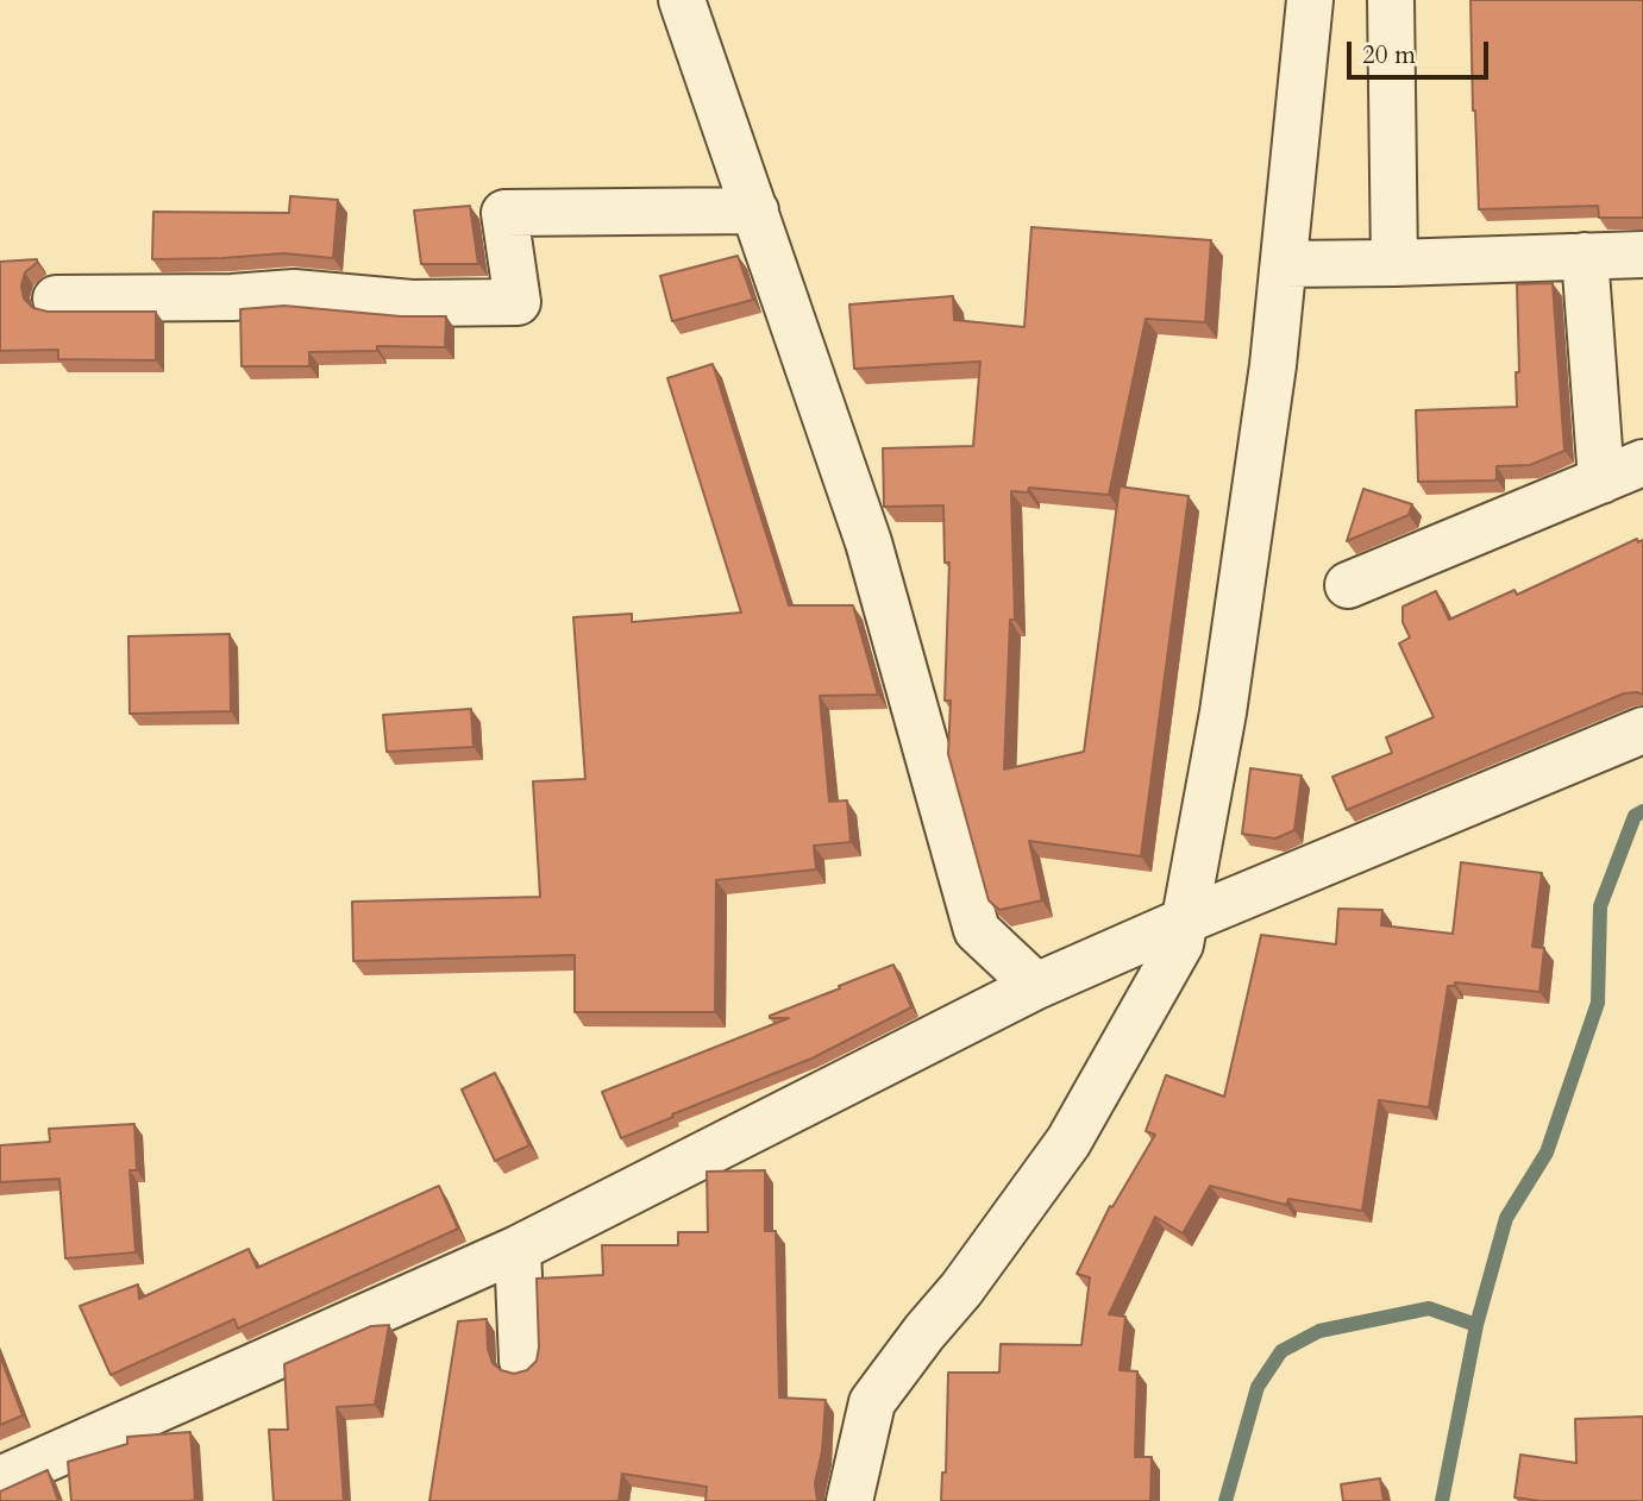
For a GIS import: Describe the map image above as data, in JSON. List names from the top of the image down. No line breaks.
{"scale_bar":"20 m"}
